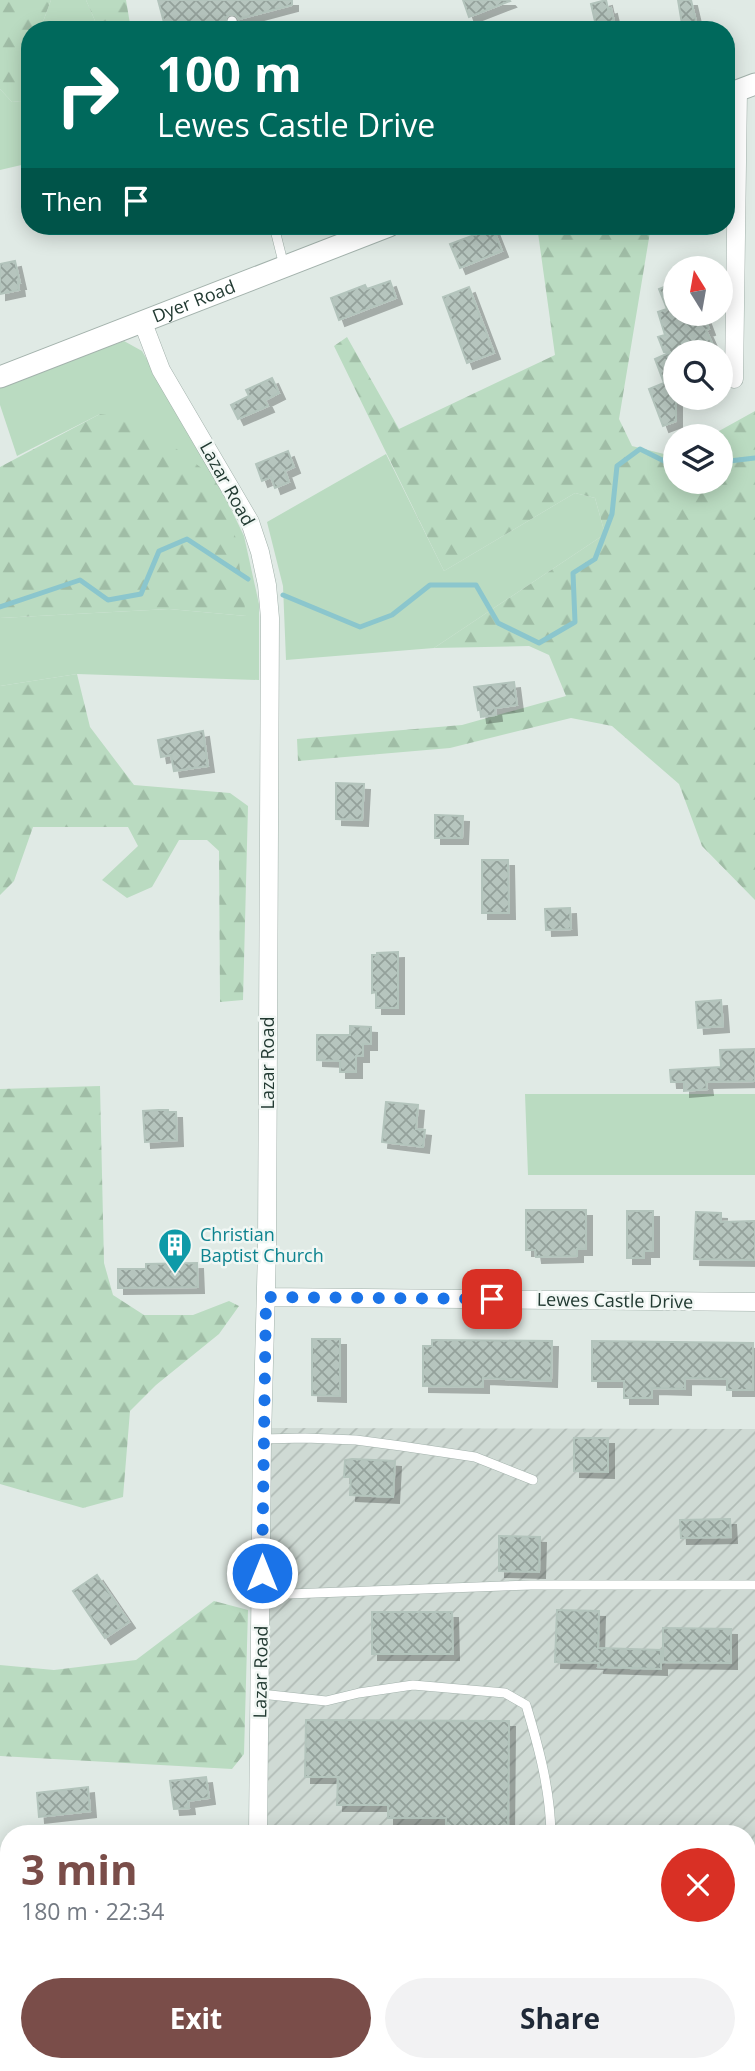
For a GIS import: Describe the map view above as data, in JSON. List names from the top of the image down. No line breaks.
{"streets":{"street":["Dyer Road","Lazar Road","Lewes Castle Drive"]},"crossings":[["Dyer Road","Lazar Road"],["Lazar Road","Lewes Castle Drive"]],"places":{"building":["Christian Baptist Church"]},"north":"top","page":{"turn":["100 m","Lewes Castle Drive"],"then":"Then","heading":["3 min","180 m · 22:34"],"buttons":["Exit","Share"]}}
